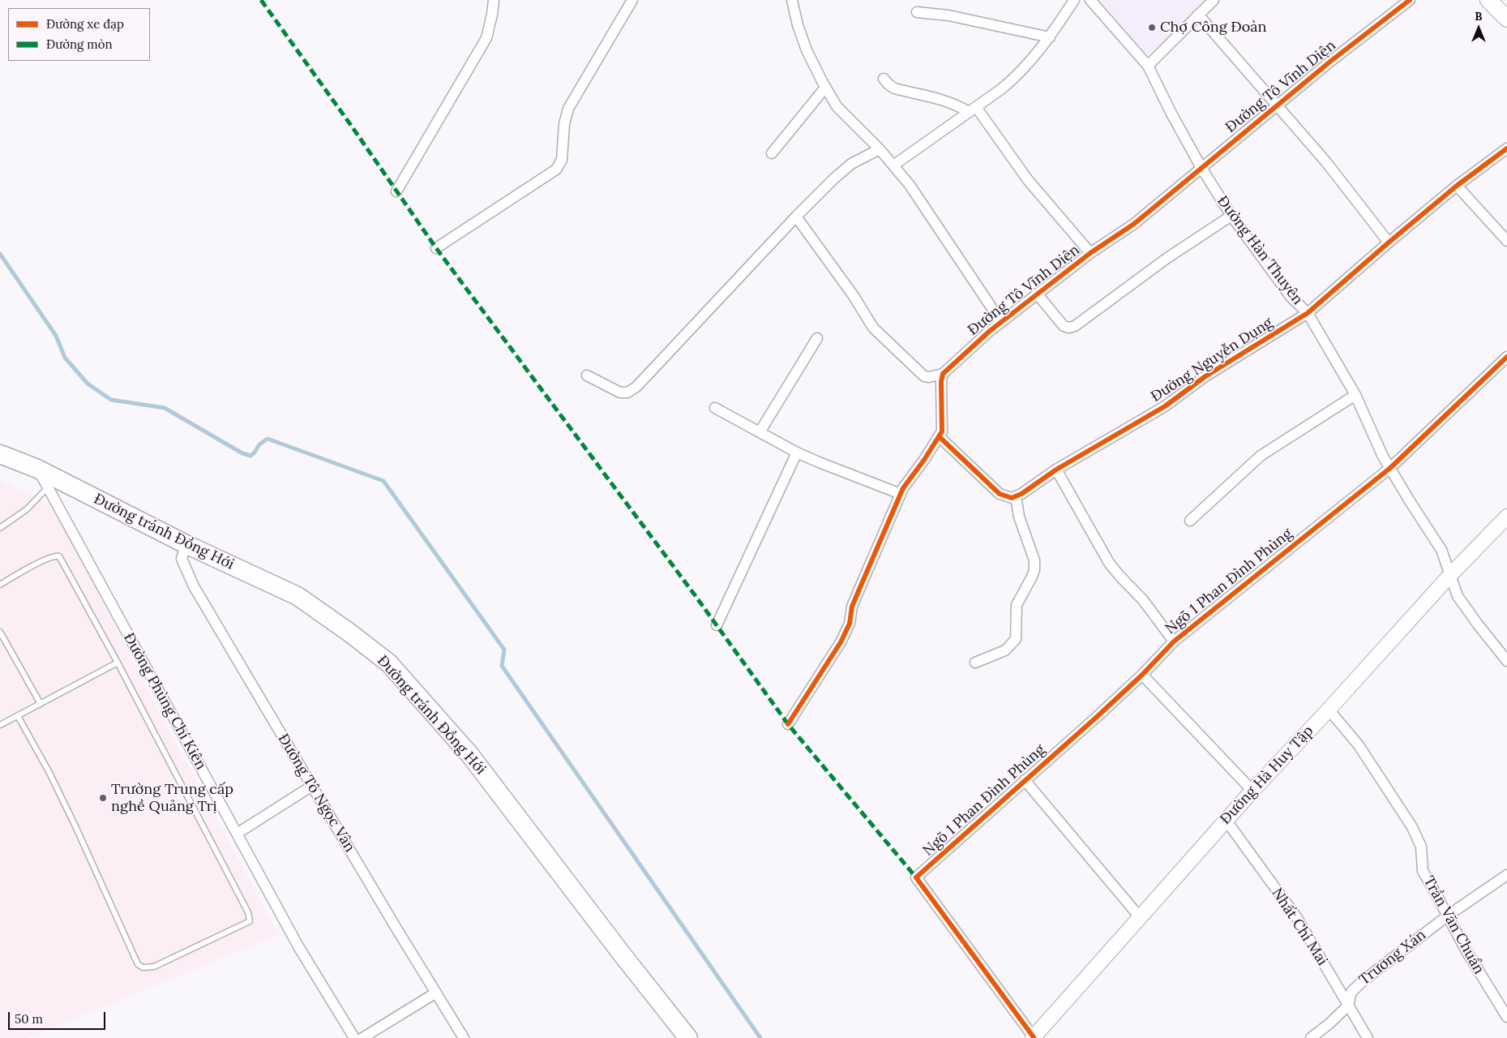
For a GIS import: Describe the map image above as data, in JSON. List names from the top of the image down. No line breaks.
{"streets":{"highway":["Đường tránh Đồng Hới"],"main road":["Đường Hà Huy Tập"],"street":["Đường Tô Vĩnh Diện","Đường Hàn Thuyên","Đường Nguyễn Dụng","Ngõ 1 Phan Đình Phùng","Đường Phùng Chí Kiên","Đường Tô Ngọc Vân","Trần Văn Chuẩn","Nhất Chí Mai","Trương Xán"]},"crossings":[["Đường Tô Vĩnh Diện","Đường Hàn Thuyên"],["Đường Hàn Thuyên","Đường Nguyễn Dụng"],["Đường Hàn Thuyên","Ngõ 1 Phan Đình Phùng"],["Đường Hàn Thuyên","Đường Hà Huy Tập"],["Đường tránh Đồng Hới","Đường Phùng Chí Kiên"],["Đường tránh Đồng Hới","Đường Tô Ngọc Vân"],["Ngõ 1 Phan Đình Phùng","Đường Hà Huy Tập"],["Đường Hà Huy Tập","Trần Văn Chuẩn"],["Đường Hà Huy Tập","Nhất Chí Mai"],["Trần Văn Chuẩn","Trương Xán"],["Nhất Chí Mai","Trương Xán"]],"places":["Chợ Công Đoàn","Trường Trung cấp nghề Quảng Trị"],"legend":["Đường xe đạp","Đường mòn"],"scale_bar":"50 m","north":"top"}
